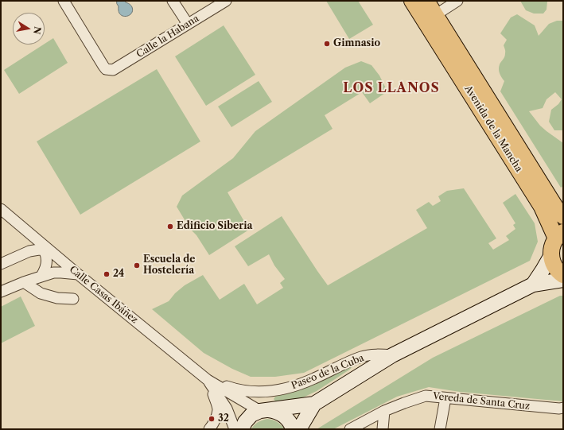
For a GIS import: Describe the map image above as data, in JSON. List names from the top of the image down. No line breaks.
{"streets":{"main road":["Avenida de la Mancha","Paseo de la Cuba"],"street":["Calle la Habana","Calle Casas Ibáñez","Vereda de Santa Cruz"]},"crossings":[["Calle Casas Ibáñez","Paseo de la Cuba"]],"districts":["LOS LLANOS"],"places":["Gimnasio","Edificio Siberia","Escuela de Hostelería","24","32"],"north":"right"}
